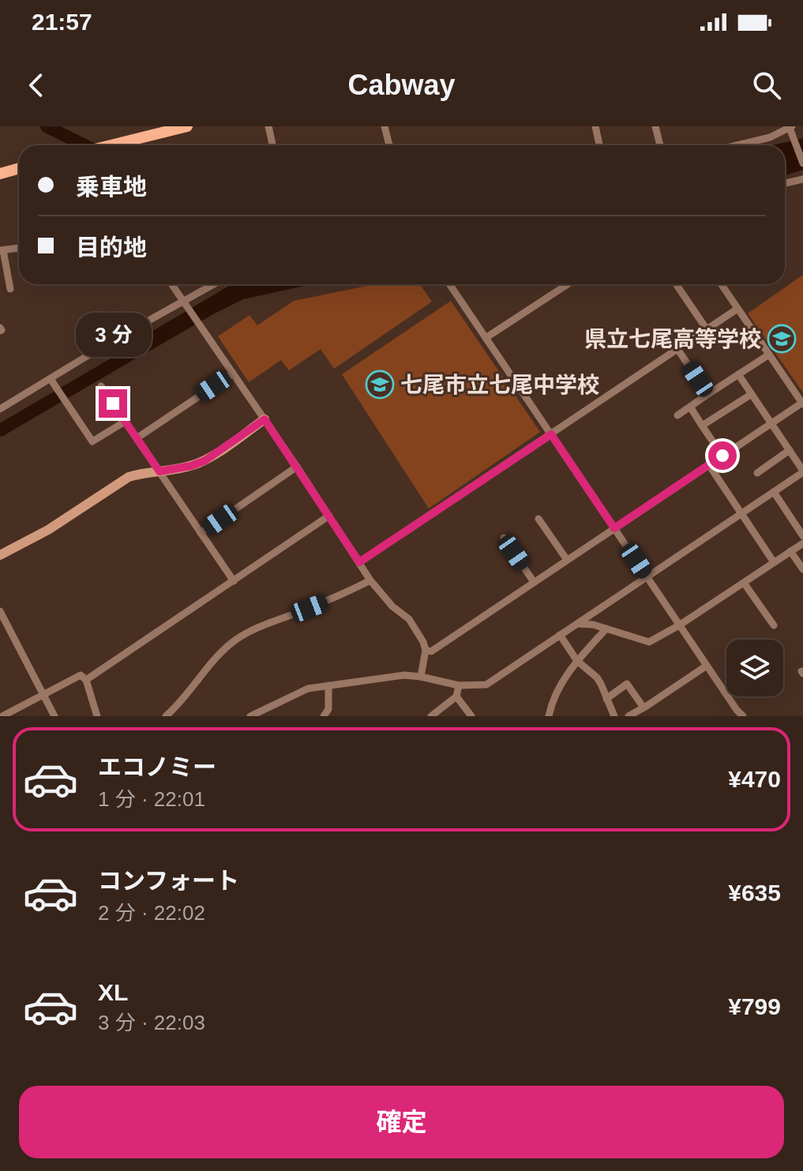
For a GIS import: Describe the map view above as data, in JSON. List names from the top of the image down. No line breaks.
{"places":{"school or university":["県立七尾高等学校","七尾市立七尾中学校"]},"page":{"status":"21:57","header":"Cabway","banner":["乗車地","目的地"],"bubble":"3 分","list":[{"name":"エコノミー","note":"1 分 · 22:01","value":"¥470"},{"name":"コンフォート","note":"2 分 · 22:02","value":"¥635"},{"name":"XL","note":"3 分 · 22:03","value":"¥799"}],"buttons":"確定"}}
